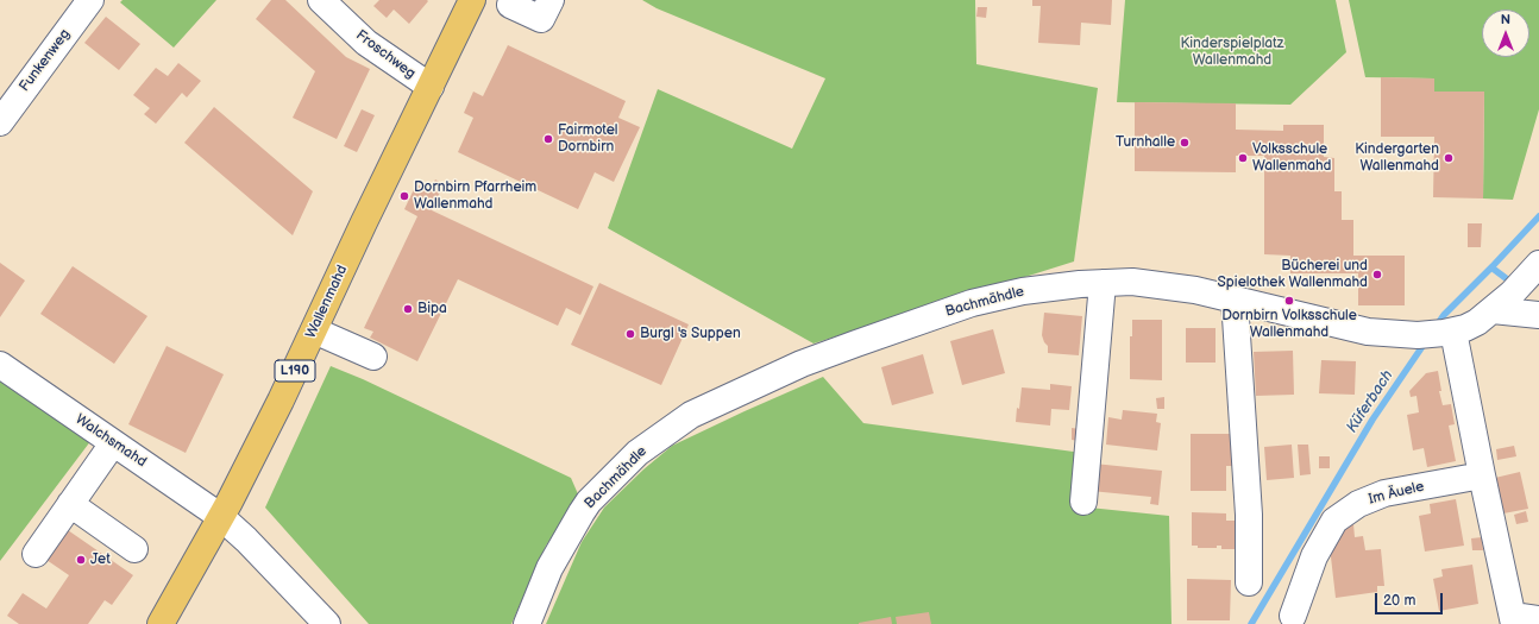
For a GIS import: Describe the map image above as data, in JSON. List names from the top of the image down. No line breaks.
{"streets":{"main road":["Wallenmahd","L190"],"street":["Froschweg","Funkenweg","Bachmähdle","Walchsmahd","Im Äuele"]},"crossings":[["Froschweg","Wallenmahd"],["Wallenmahd","Walchsmahd"]],"water":["Küferbach"],"parks":["Kinderspielplatz Wallenmahd"],"places":["Fairmotel Dornbirn","Turnhalle","Volksschule Wallenmahd","Kindergarten Wallenmahd","Dornbirn Pfarrheim Wallenmahd","Bücherei und Spielothek Wallenmahd","Dornbirn Volksschule Wallenmahd","Bipa","Burgl 's Suppen","Jet"],"scale_bar":"20 m","north":"top"}
